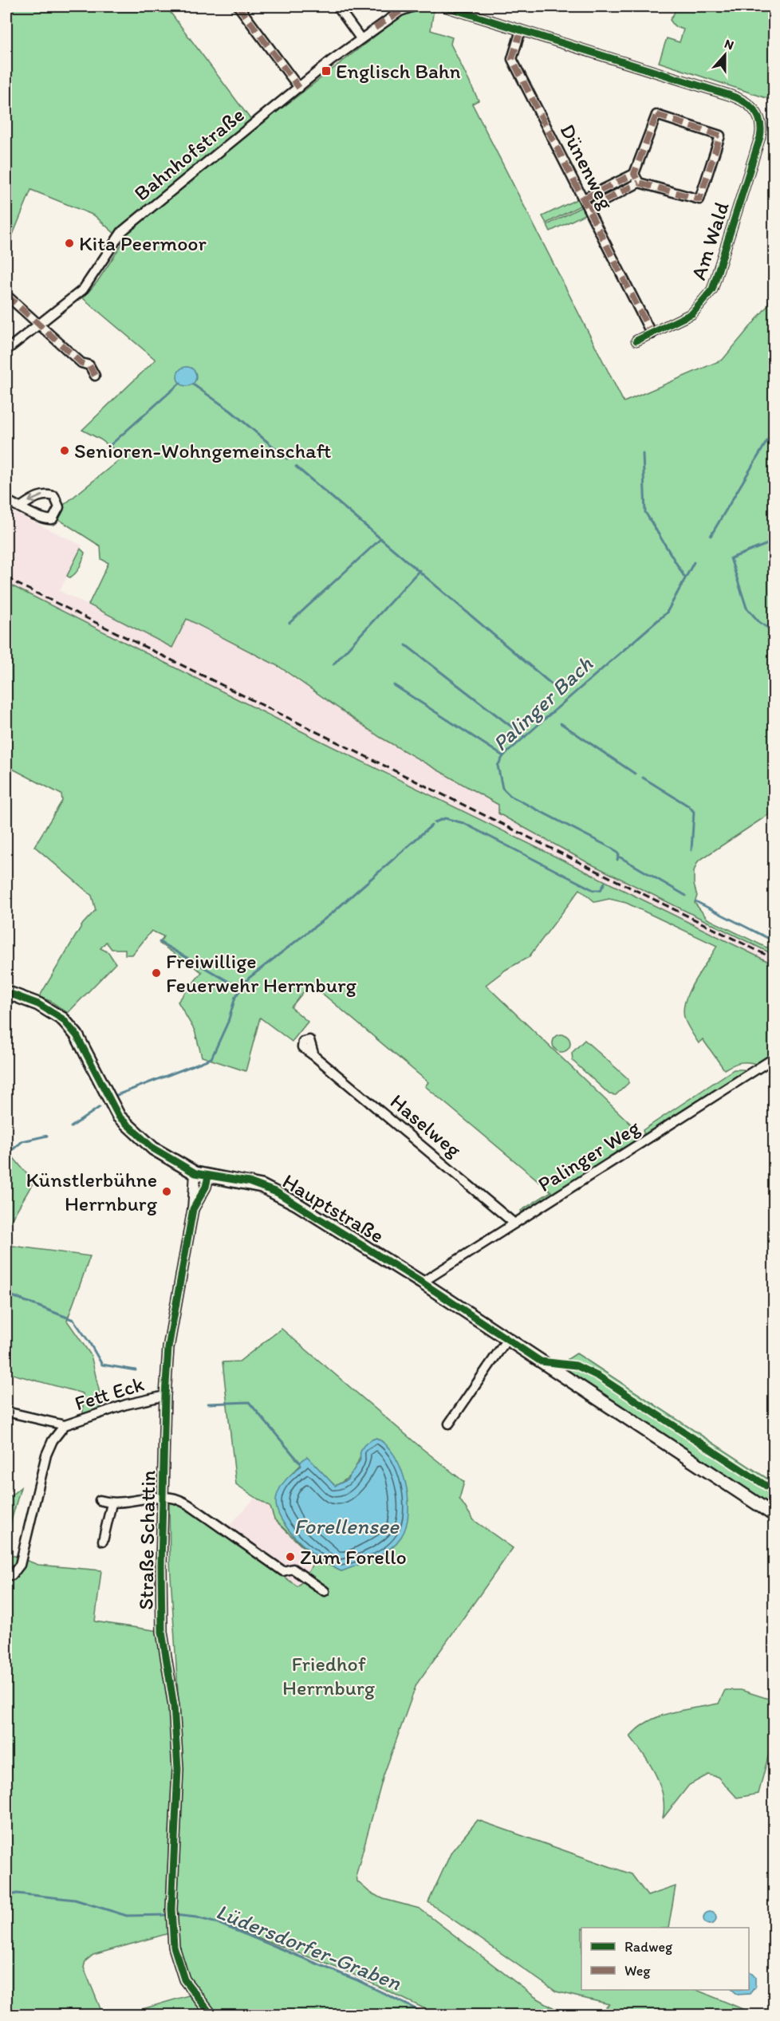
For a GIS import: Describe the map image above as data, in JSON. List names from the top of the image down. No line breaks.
{"streets":{"main road":["Hauptstraße"],"street":["Bahnhofstraße","Dünenweg","Am Wald","Haselweg","Palinger Weg","Fett Eck","Straße Schattin"]},"crossings":[["Dünenweg","Am Wald"],["Haselweg","Palinger Weg"],["Palinger Weg","Hauptstraße"],["Hauptstraße","Straße Schattin"],["Fett Eck","Straße Schattin"]],"water":["Palinger Bach","Forellensee","Lüdersdorfer-Graben"],"parks":["Friedhof Herrnburg"],"places":{"transit":["Englisch Bahn"],"other":["Kita Peermoor","Senioren-Wohngemeinschaft","Freiwillige Feuerwehr Herrnburg","Künstlerbühne Herrnburg","Zum Forello"]},"legend":["Radweg","Weg"],"north":"top"}
